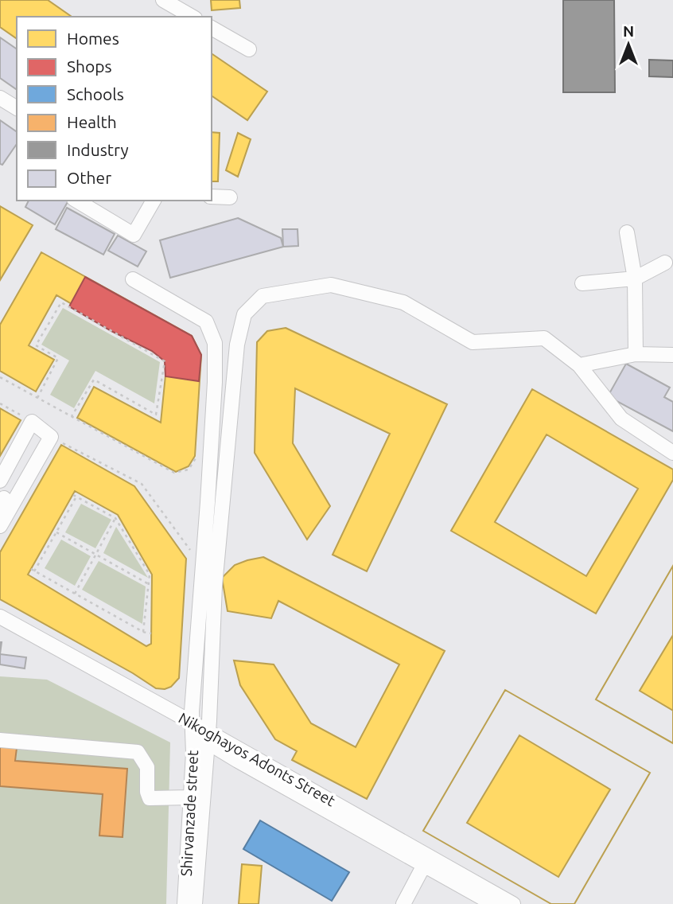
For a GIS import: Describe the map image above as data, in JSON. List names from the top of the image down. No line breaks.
{"streets":{"street":["Nikoghayos Adonts Street","Shirvanzade street"]},"crossings":[["Nikoghayos Adonts Street","Shirvanzade street"]],"legend":["Homes","Shops","Schools","Health","Industry","Other"],"north":"top"}
